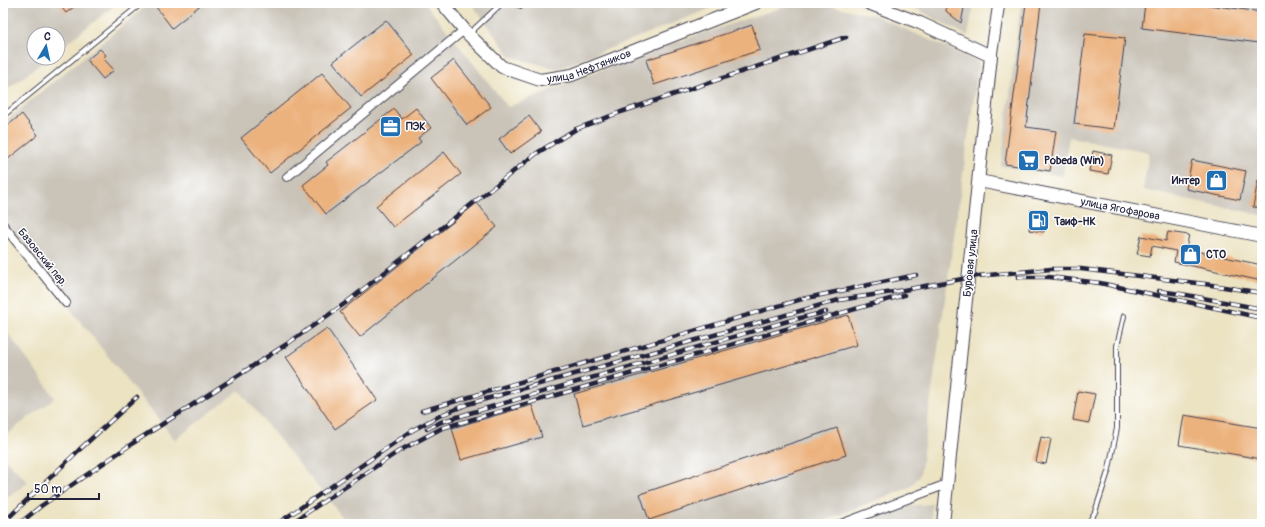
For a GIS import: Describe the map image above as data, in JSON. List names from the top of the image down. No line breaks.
{"streets":{"main road":["улица Нефтяников","улица Ягофарова","Буровая улица"],"street":["Базовский пер."]},"crossings":[["улица Ягофарова","Буровая улица"]],"places":{"office":["ПЭК"],"supermarket":["Pobeda (Win)"],"shop":["Интер","СТО"],"fuel station":["Таиф-НК"]},"scale_bar":"50 m","north":"top"}
